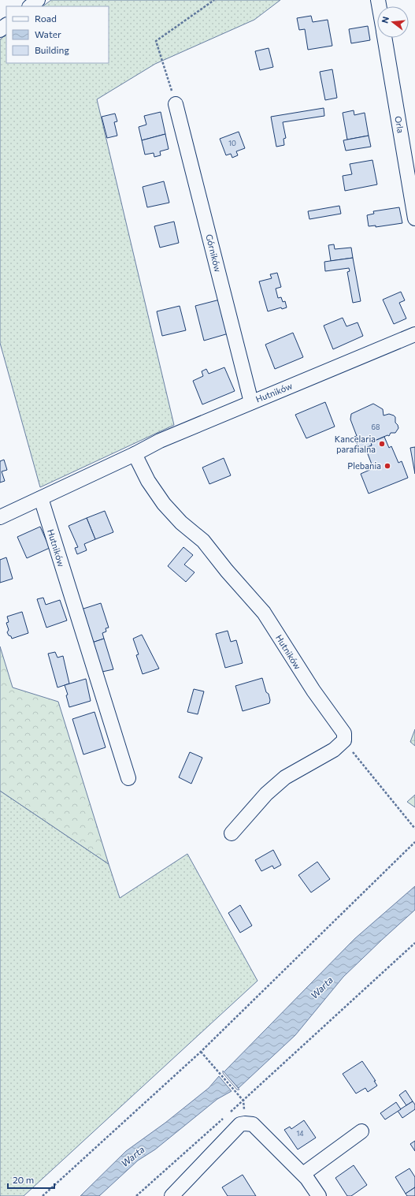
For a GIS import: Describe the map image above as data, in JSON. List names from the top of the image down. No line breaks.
{"streets":{"street":["Orla","Górników","Hutników"]},"crossings":[["Górników","Hutników"]],"water":["Warta"],"places":["Kancelaria parafialna","Plebania"],"house_numbers":["10","68","14"],"legend":["Road","Water","Building"],"scale_bar":"20 m","north":"left"}
